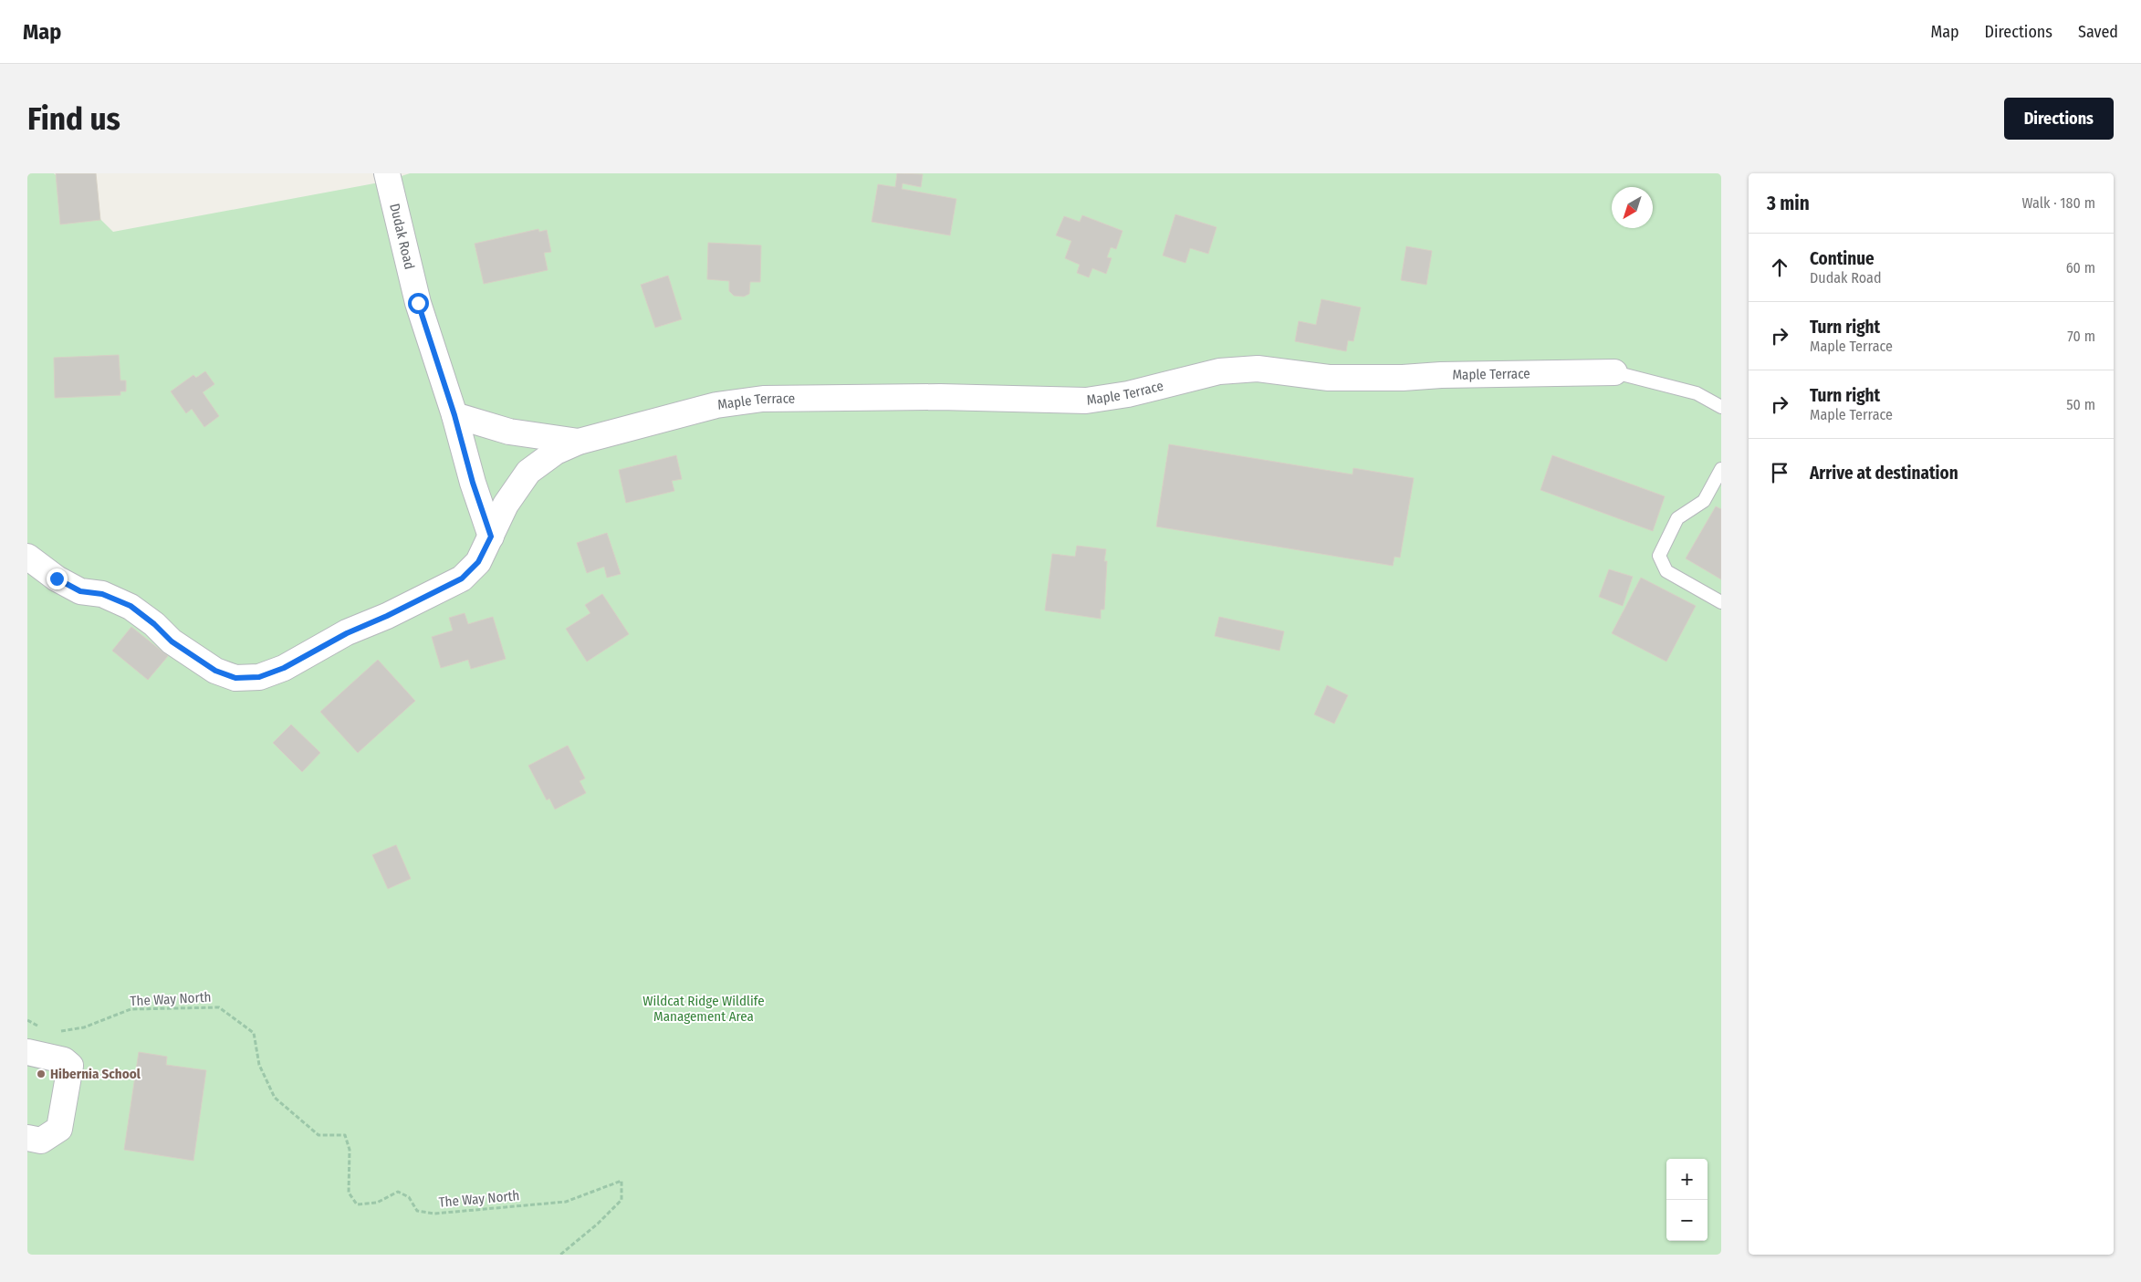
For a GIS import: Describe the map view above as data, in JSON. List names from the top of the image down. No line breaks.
{"streets":{"street":["Dudak Road","Maple Terrace"],"path":["The Way North"]},"crossings":[["Dudak Road","Maple Terrace"]],"parks":["Wildcat Ridge Wildlife Management Area"],"places":["Hibernia School"],"north":"bottom left","page":{"header":"Map","nav":["Map","Directions","Saved"],"buttons":"Directions","title":"Find us","heading":["3 min","Walk · 180 m"],"list":[["Continue","Dudak Road","60 m"],["Turn right","Maple Terrace","70 m"],["Turn right","Maple Terrace","50 m"],"Arrive at destination"],"map_buttons":["+","−"]}}
